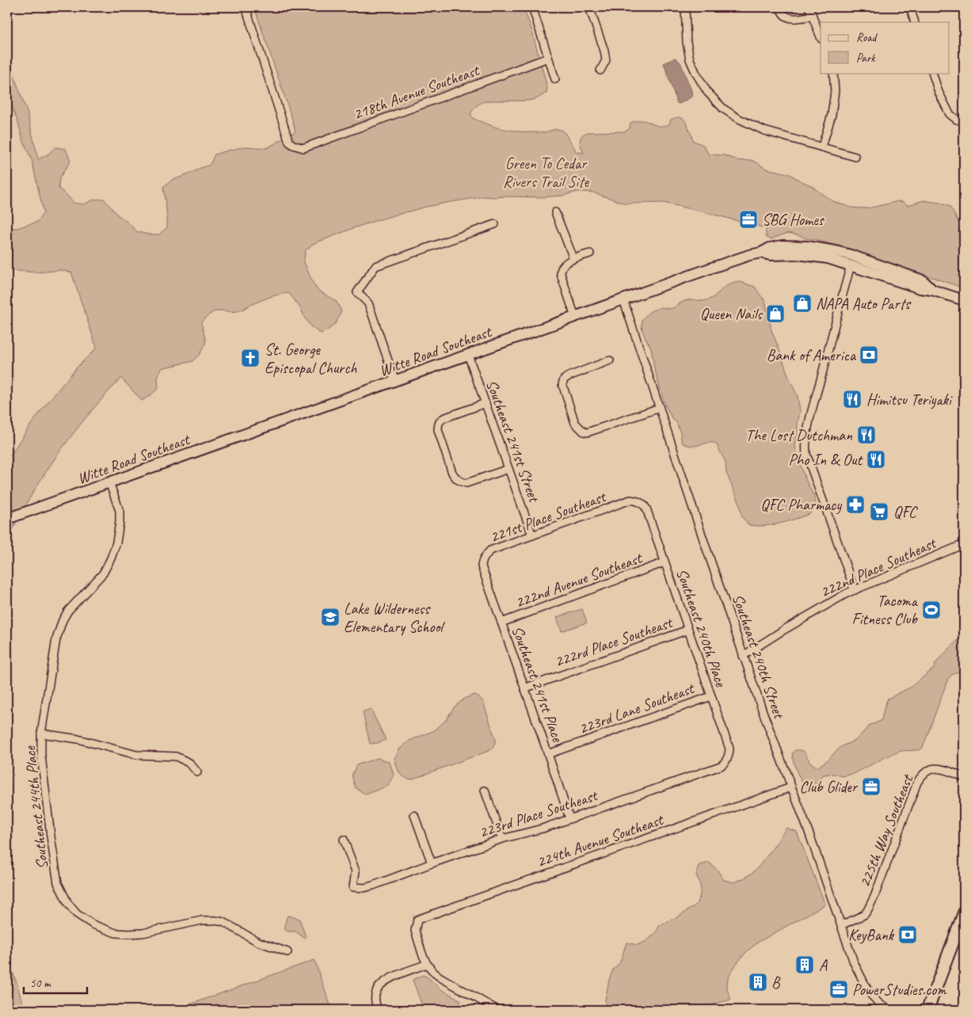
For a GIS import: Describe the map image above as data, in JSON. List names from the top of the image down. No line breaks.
{"streets":{"street":["218th Avenue Southeast","Witte Road Southeast","Southeast 241st Street","221st Place Southeast","222nd Place Southeast","222nd Avenue Southeast","Southeast 240th Place","222rd Place Southeast","Southeast 240th Street","Southeast 241st Place","223rd Lane Southeast","Southeast 244th Place","223rd Place Southeast","225th Way Southeast","224th Avenue Southeast"]},"crossings":[["Witte Road Southeast","Southeast 241st Street"],["Witte Road Southeast","Southeast 240th Street"],["Witte Road Southeast","Southeast 244th Place"],["Southeast 241st Street","221st Place Southeast"],["221st Place Southeast","Southeast 240th Place"],["221st Place Southeast","Southeast 241st Place"],["222nd Place Southeast","Southeast 240th Street"],["222nd Avenue Southeast","Southeast 240th Place"],["222nd Avenue Southeast","Southeast 241st Place"],["Southeast 240th Place","222rd Place Southeast"],["Southeast 240th Place","223rd Lane Southeast"],["Southeast 240th Place","223rd Place Southeast"],["222rd Place Southeast","Southeast 241st Place"],["Southeast 240th Street","225th Way Southeast"],["Southeast 240th Street","224th Avenue Southeast"],["Southeast 241st Place","223rd Lane Southeast"],["Southeast 241st Place","223rd Place Southeast"]],"parks":["Green To Cedar Rivers Trail Site"],"places":{"office":["SBG Homes","Club Glider","PowerStudies.com"],"shop":["NAPA Auto Parts","Queen Nails"],"bank":["Bank of America","KeyBank"],"church":["St. George Episcopal Church"],"restaurant":["Himitsu Teriyaki","The Lost Dutchman","Pho In & Out"],"pharmacy":["QFC Pharmacy"],"supermarket":["QFC"],"sports":["Tacoma Fitness Club"],"school or university":["Lake Wilderness Elementary School"],"building":["A","B"]},"legend":["Road","Park"],"scale_bar":"50 m"}
